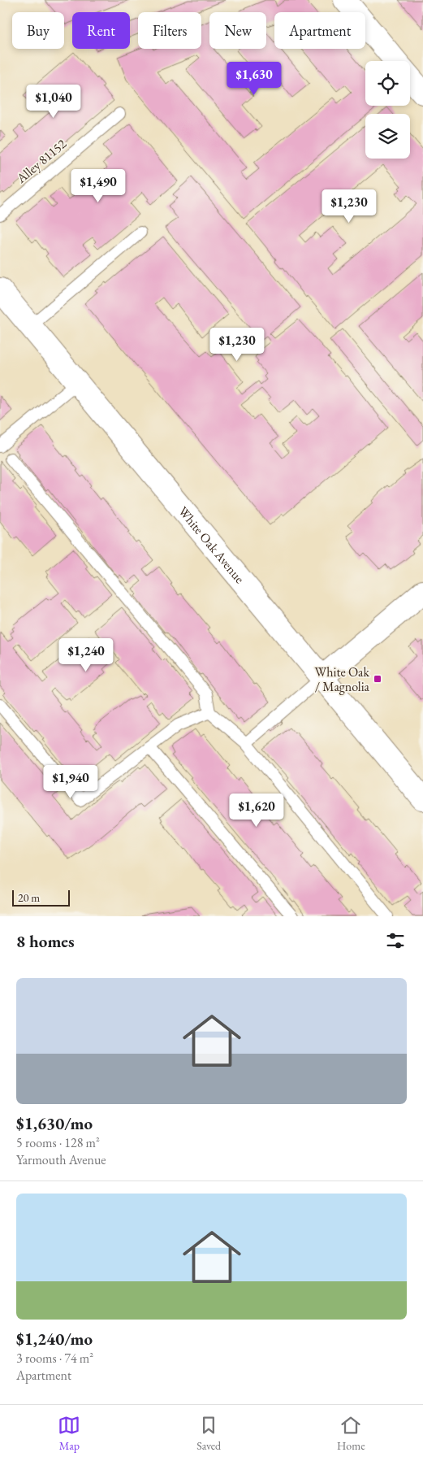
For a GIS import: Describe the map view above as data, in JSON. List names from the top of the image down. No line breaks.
{"streets":{"main road":["White Oak Avenue"],"lane":["Alley 81152"]},"places":{"transit":["White Oak / Magnolia"]},"scale_bar":"20 m","page":{"chip":["Buy","Rent","Filters","New","Apartment"],"price":["$1,630","$1,040","$1,490","$1,230","$1,230","$1,240","$1,940","$1,620"],"scale":"20 m","heading":"8 homes","list":[{"name":"$1,630/mo","note":"5 rooms · 128 m² · Yarmouth Avenue"},{"name":"$1,240/mo","note":"3 rooms · 74 m² · Apartment"}],"tabs":["Map","Saved","Home"]}}
